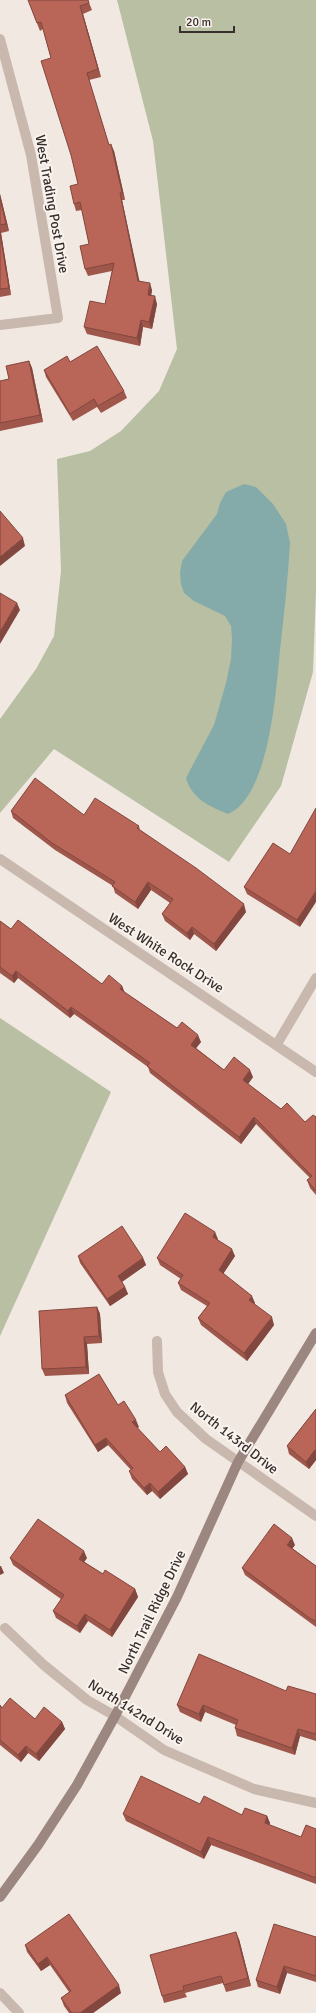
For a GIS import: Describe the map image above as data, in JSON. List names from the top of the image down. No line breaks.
{"streets":{"street":["West Trading Post Drive","West White Rock Drive","North 143rd Drive","North Trail Ridge Drive","North 142nd Drive"]},"crossings":[["North 143rd Drive","North Trail Ridge Drive"],["North Trail Ridge Drive","North 142nd Drive"]],"scale_bar":"20 m"}
